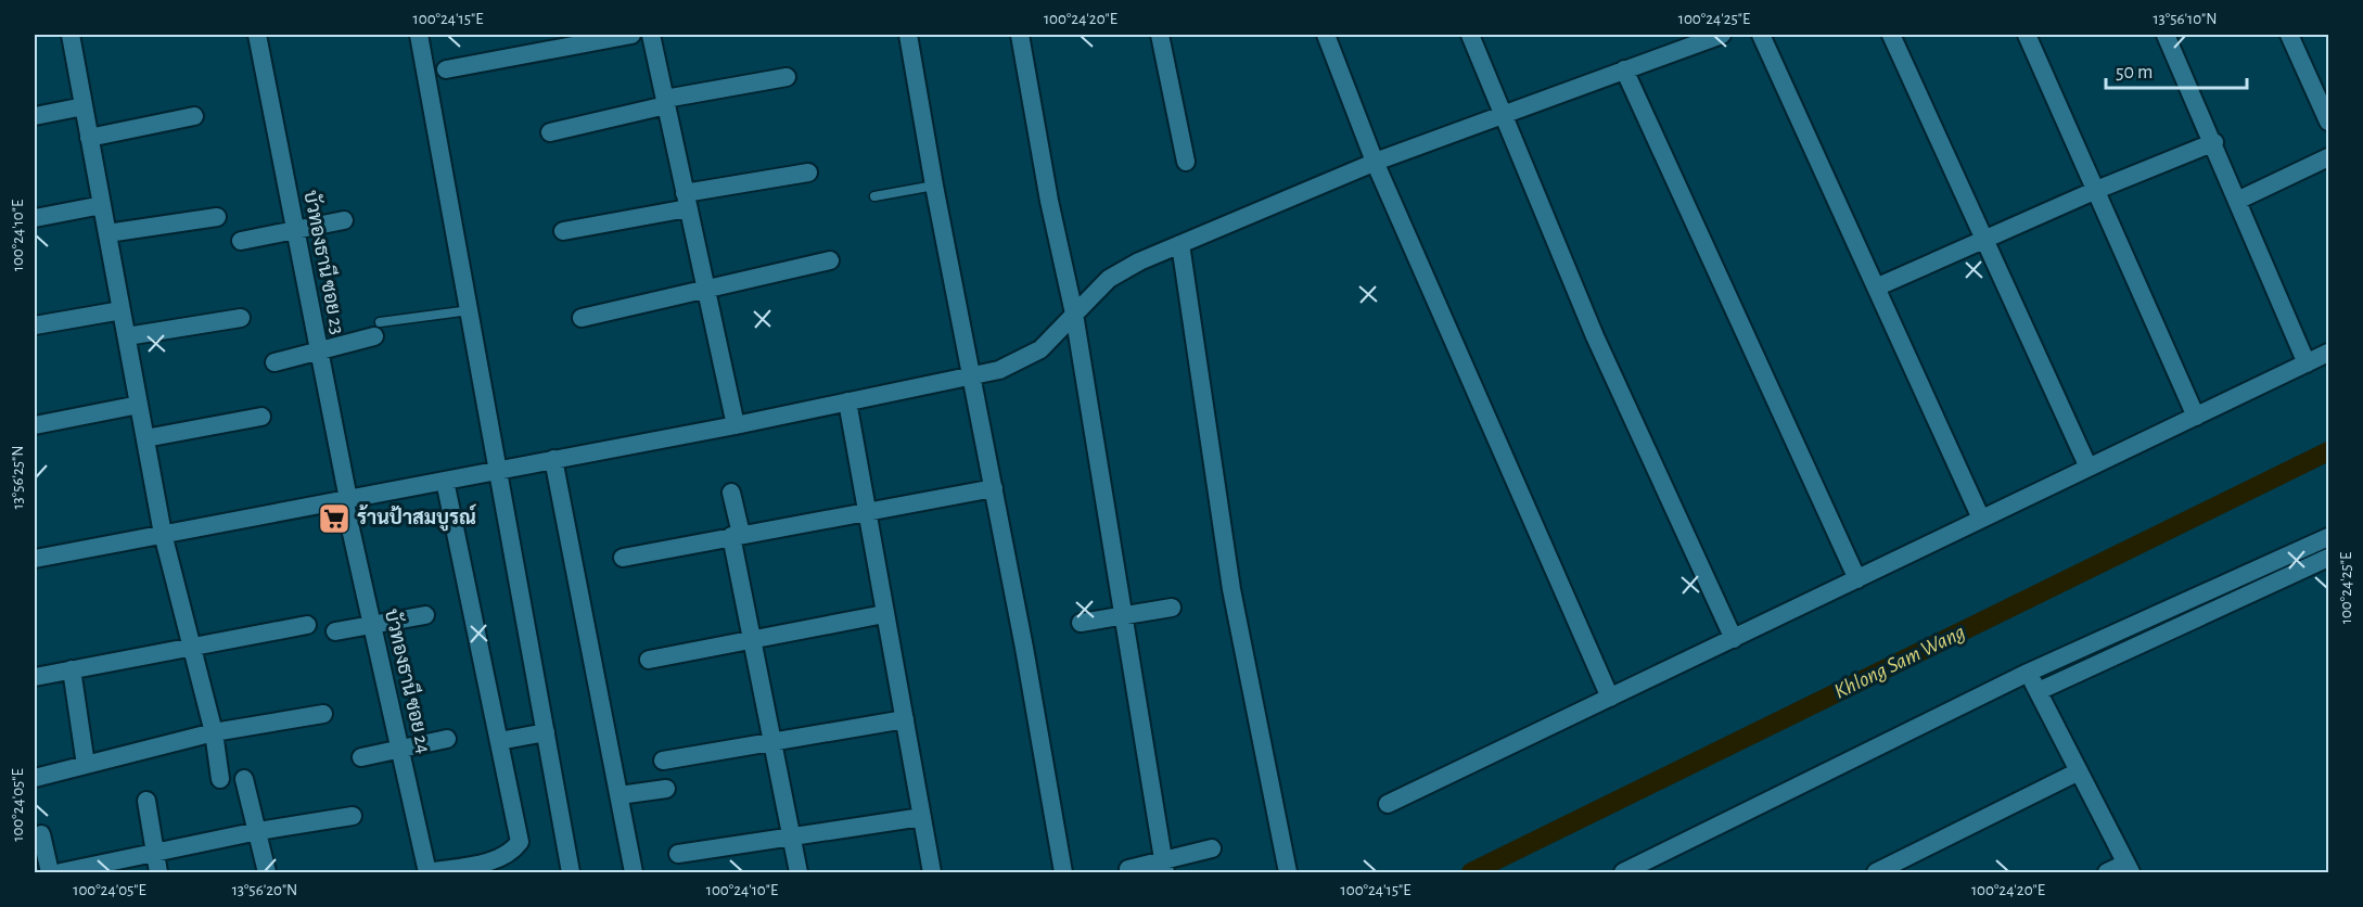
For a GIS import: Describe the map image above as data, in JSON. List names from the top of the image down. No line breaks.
{"streets":{"street":["บัวทองธานี ซอย 23","บัวทองธานี ซอย 24"]},"crossings":[["บัวทองธานี ซอย 23","บัวทองธานี ซอย 24"]],"water":["Khlong Sam Wang"],"places":{"supermarket":["ร้านป้าสมบูรณ์"]},"scale_bar":"50 m","coordinates":["100°24'15\"E","100°24'20\"E","100°24'25\"E","13°56'10\"N","100°24'10\"E","13°56'25\"N","100°24'05\"E","13°56'20\"N"]}
